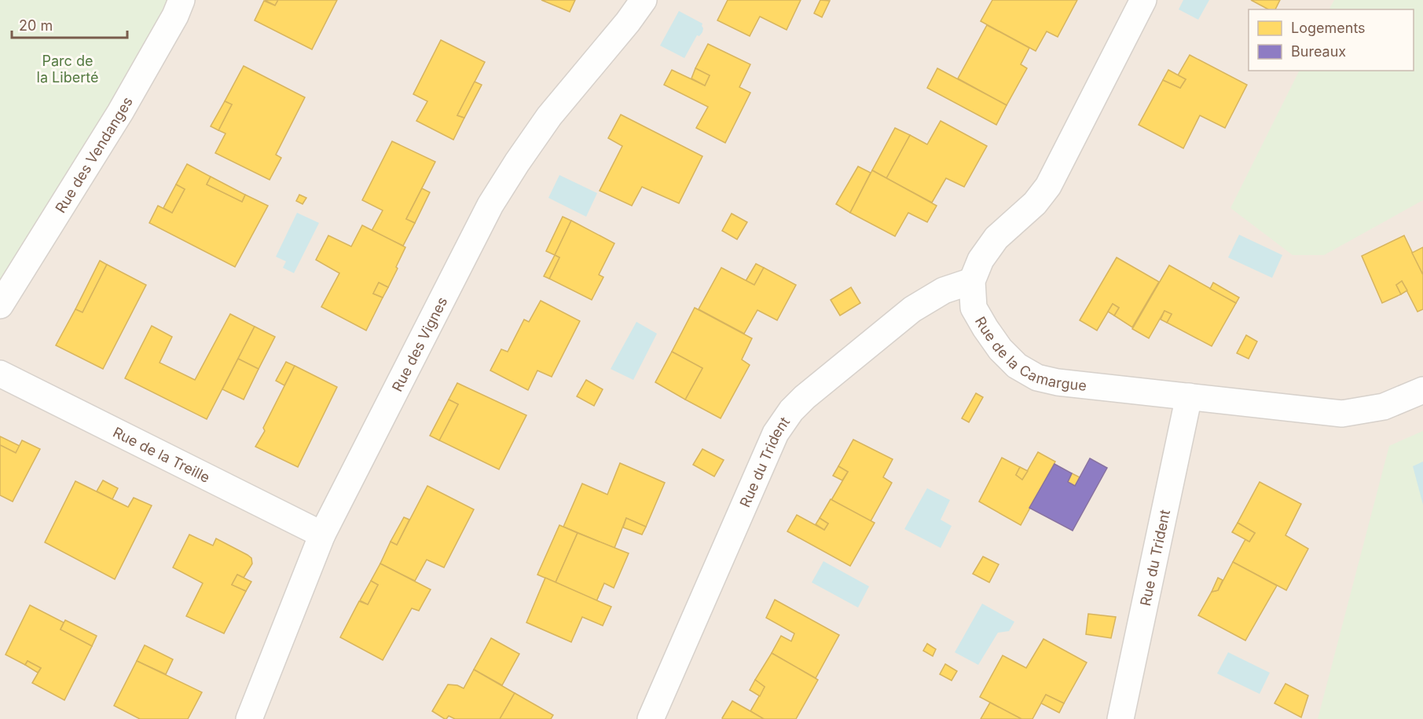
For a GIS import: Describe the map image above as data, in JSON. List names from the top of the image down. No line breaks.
{"streets":{"street":["Rue des Vendanges","Rue des Vignes","Rue de la Camargue","Rue de la Treille","Rue du Trident"]},"crossings":[["Rue des Vignes","Rue de la Treille"],["Rue de la Camargue","Rue du Trident"]],"parks":["Parc de la Liberté"],"legend":["Logements","Bureaux"],"scale_bar":"20 m"}
